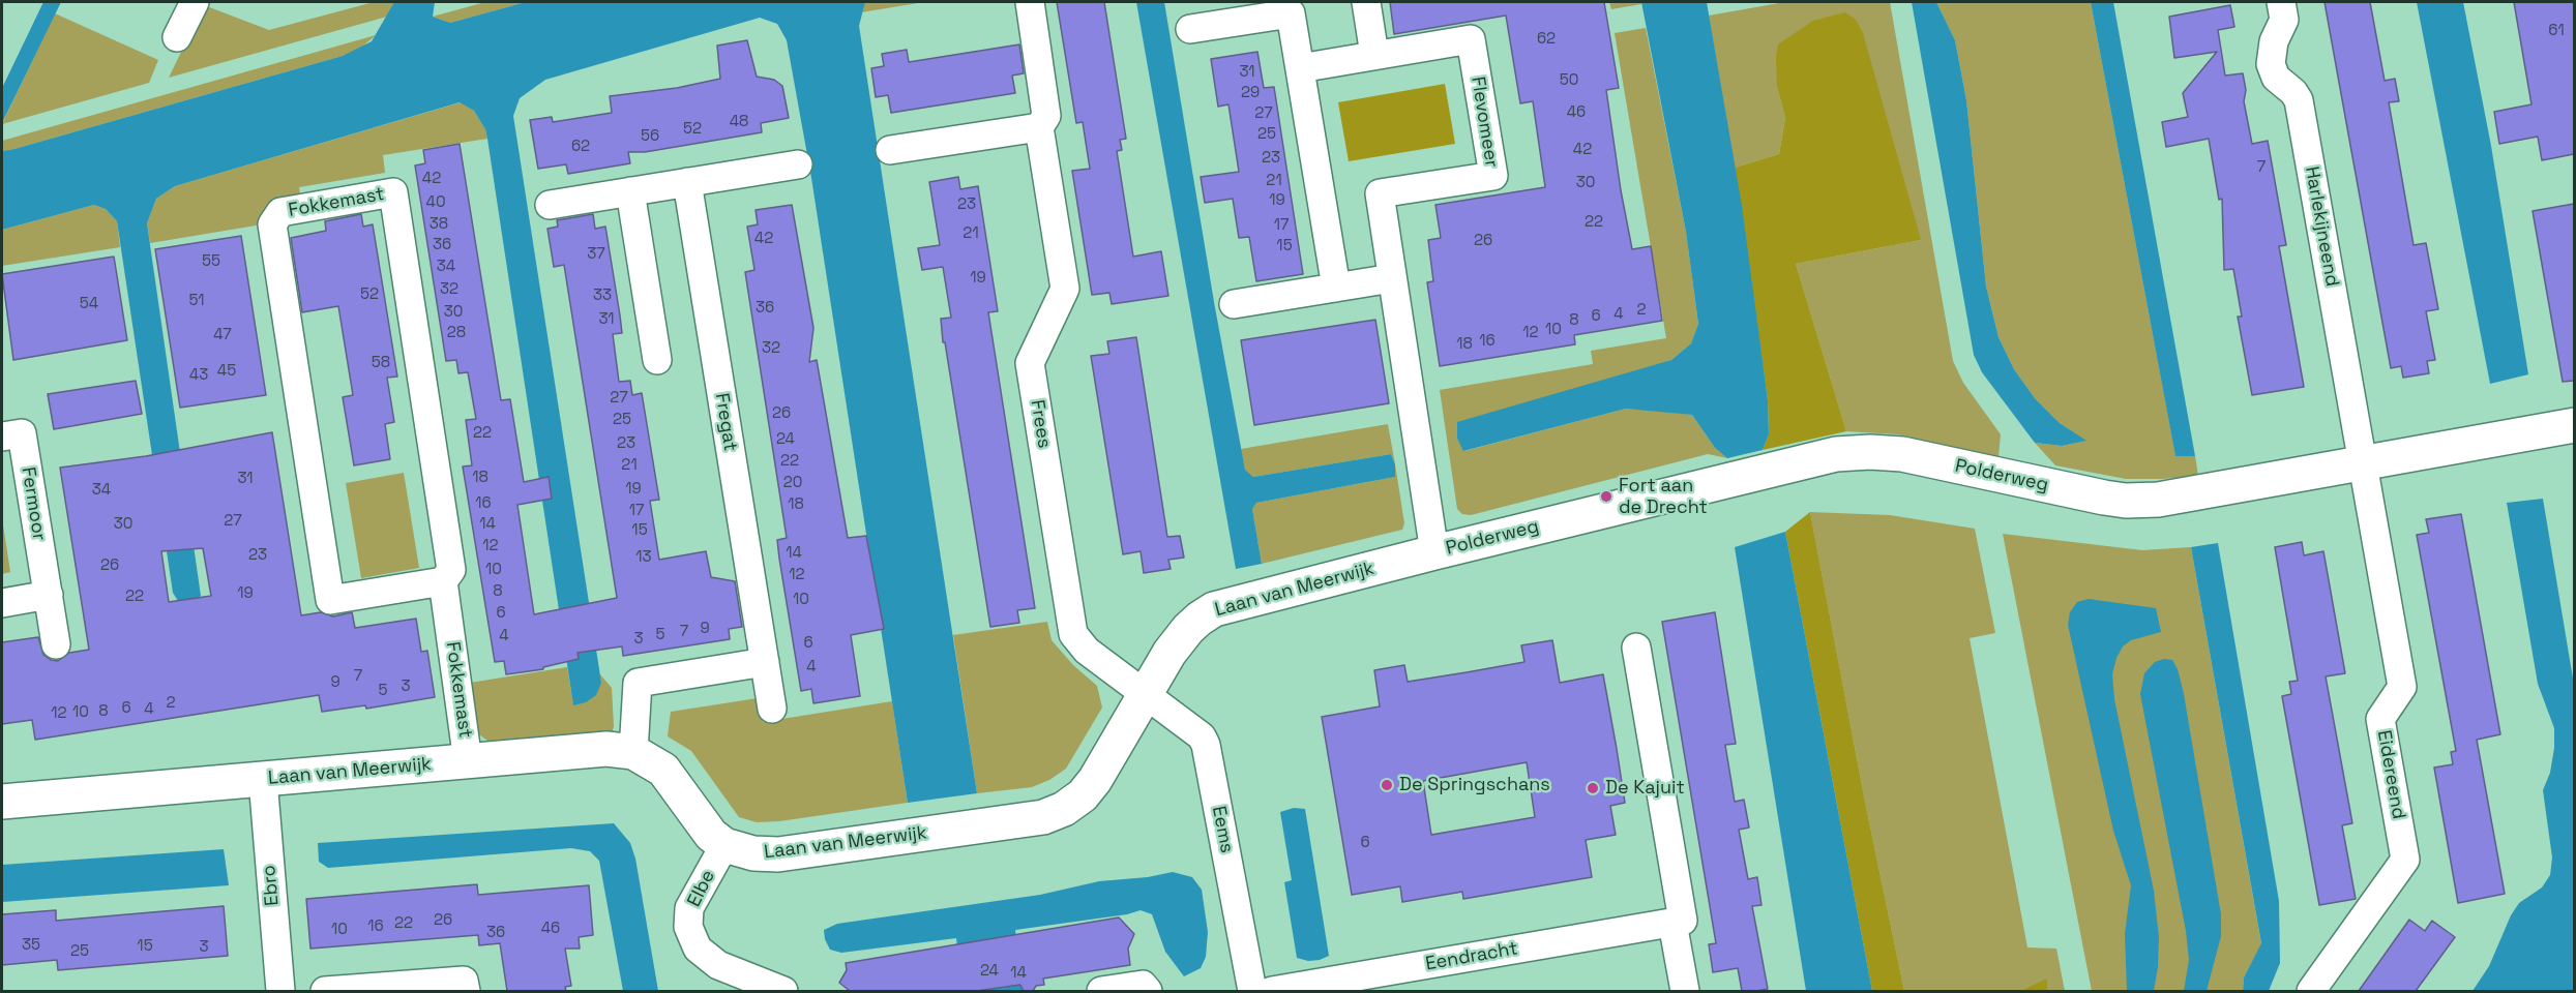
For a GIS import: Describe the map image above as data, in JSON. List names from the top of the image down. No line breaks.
{"streets":{"street":["Flevomeer","Fokkemast","Harlekijneend","Fregat","Frees","Polderweg","Fermoor","Laan van Meerwijk","Eidereend","Eems","Ebro","Elbe","Eendracht"]},"crossings":[["Flevomeer","Polderweg"],["Flevomeer","Laan van Meerwijk"],["Fokkemast","Laan van Meerwijk"],["Harlekijneend","Polderweg"],["Harlekijneend","Eidereend"],["Frees","Laan van Meerwijk"],["Frees","Eems"],["Polderweg","Laan van Meerwijk"],["Polderweg","Eidereend"],["Laan van Meerwijk","Eems"],["Laan van Meerwijk","Ebro"],["Laan van Meerwijk","Elbe"]],"places":["Fort aan de Drecht","De Springschans","De Kajuit"],"house_numbers":["61","62","31","50","29","46","27","48","52","25","56","62","42","23","7","42","21","30","19","40","23","22","38","17","21","42","26","36","15","37","55","34","19","32","52","33","51","54","36","2","30","4","6","31","8","10","28","12","47","16","18","32","58","45","43","27","26","25","22","24","23","22","21","18","31","20","19","34","16","18","17","27","30","14","15","12","14","23","13","26","10","12","8","19","22","10","6","9","7","5","4","3","6","4","7","9","3","5","2","6","4","8","10","12","6","26","22","16","46","10","36","35","15","3","25","24","14"]}
